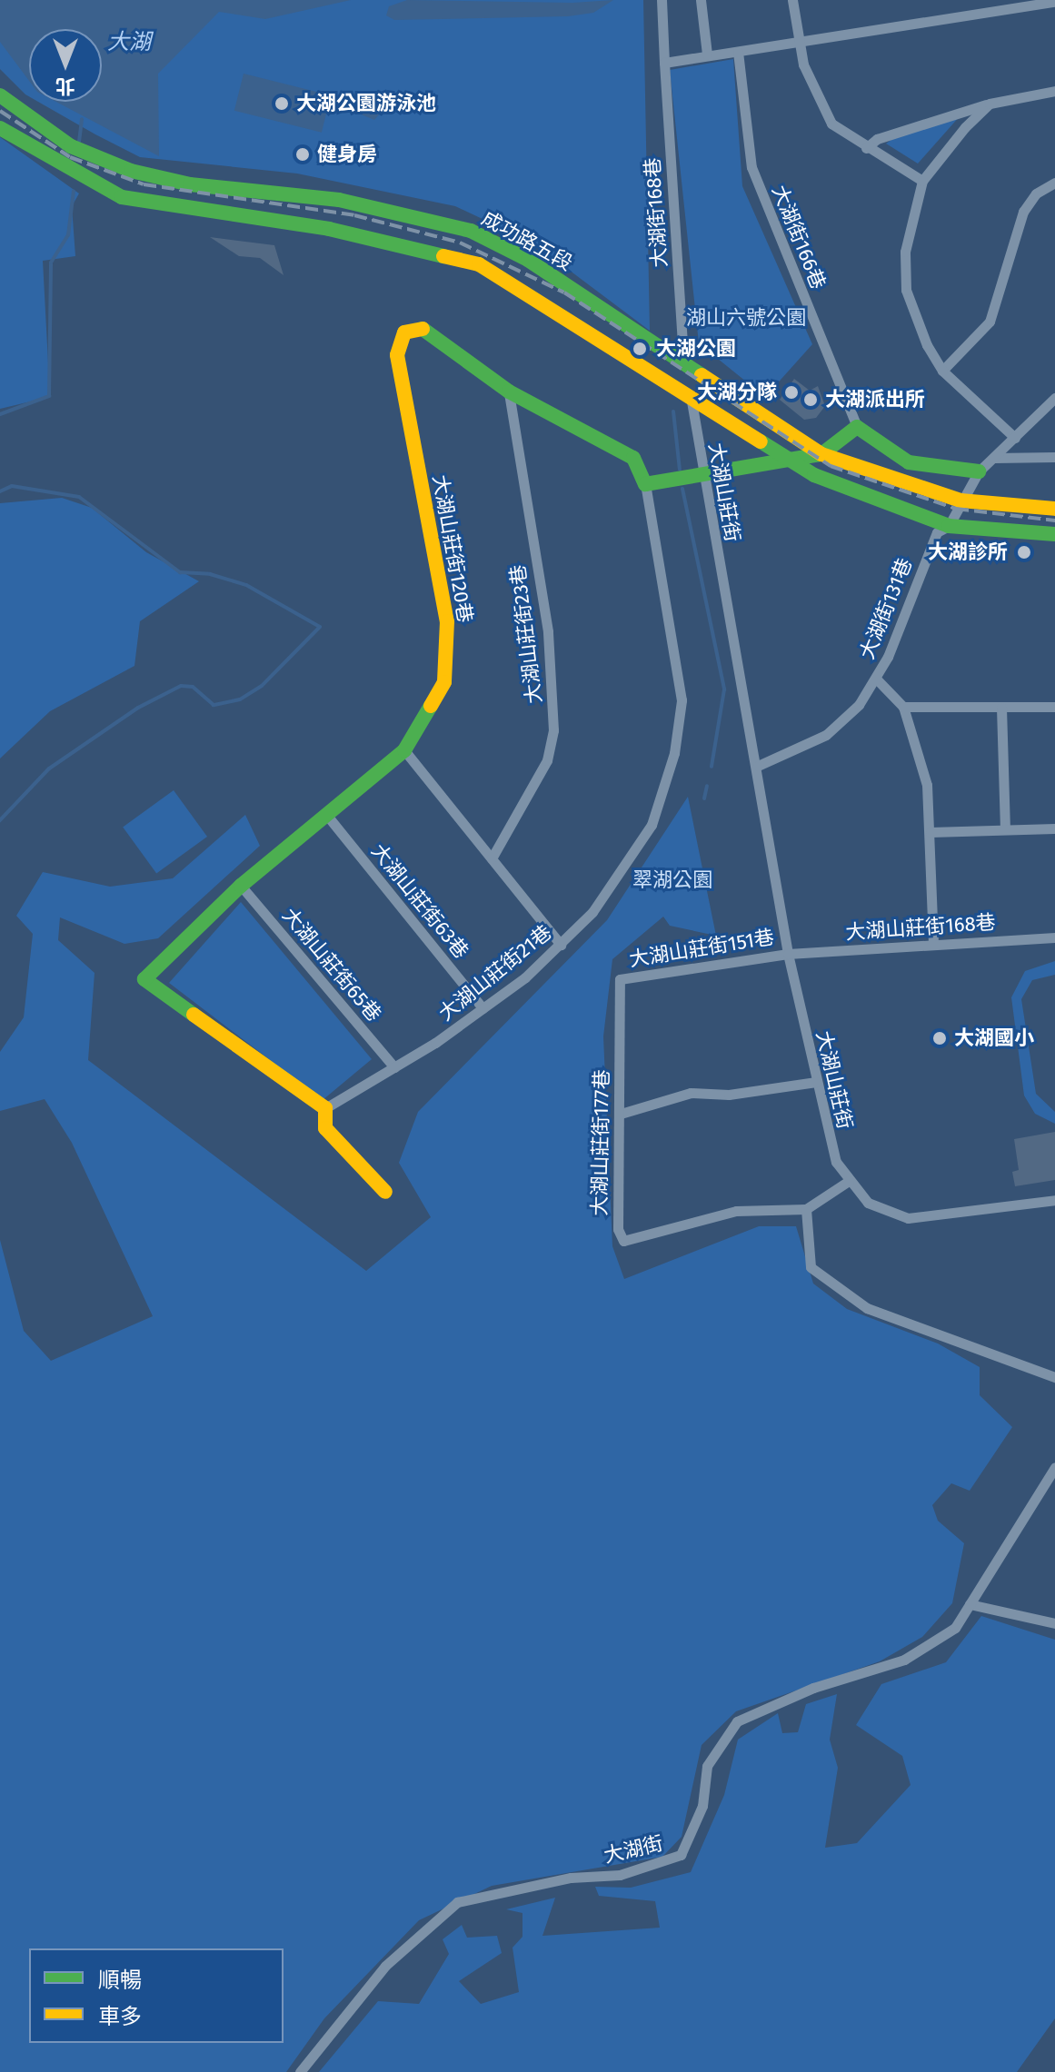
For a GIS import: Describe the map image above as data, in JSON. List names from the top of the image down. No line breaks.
{"streets":{"main road":["成功路五段","大湖山莊街120巷"],"street":["大湖街168巷","大湖街166巷","大湖山莊街","大湖街131巷","大湖山莊街23巷","大湖山莊街63巷","大湖山莊街168巷","大湖山莊街151巷","大湖山莊街65巷","大湖山莊街21巷","大湖山莊街177巷","大湖街"]},"crossings":[["大湖街168巷","成功路五段"],["成功路五段","大湖街131巷"],["大湖山莊街","大湖山莊街168巷"],["大湖山莊街","大湖山莊街151巷"],["大湖山莊街120巷","大湖山莊街23巷"],["大湖山莊街120巷","大湖山莊街63巷"],["大湖山莊街120巷","大湖山莊街65巷"],["大湖山莊街120巷","大湖山莊街21巷"],["大湖街131巷","大湖山莊街168巷"],["大湖山莊街63巷","大湖山莊街21巷"],["大湖山莊街168巷","大湖山莊街151巷"],["大湖山莊街151巷","大湖山莊街177巷"],["大湖山莊街65巷","大湖山莊街21巷"]],"water":["大湖"],"parks":["湖山六號公園","翠湖公園"],"places":["大湖公園游泳池","健身房","大湖公園","大湖分隊","大湖派出所","大湖診所","大湖國小"],"legend":["順暢","車多"],"north":"bottom"}
